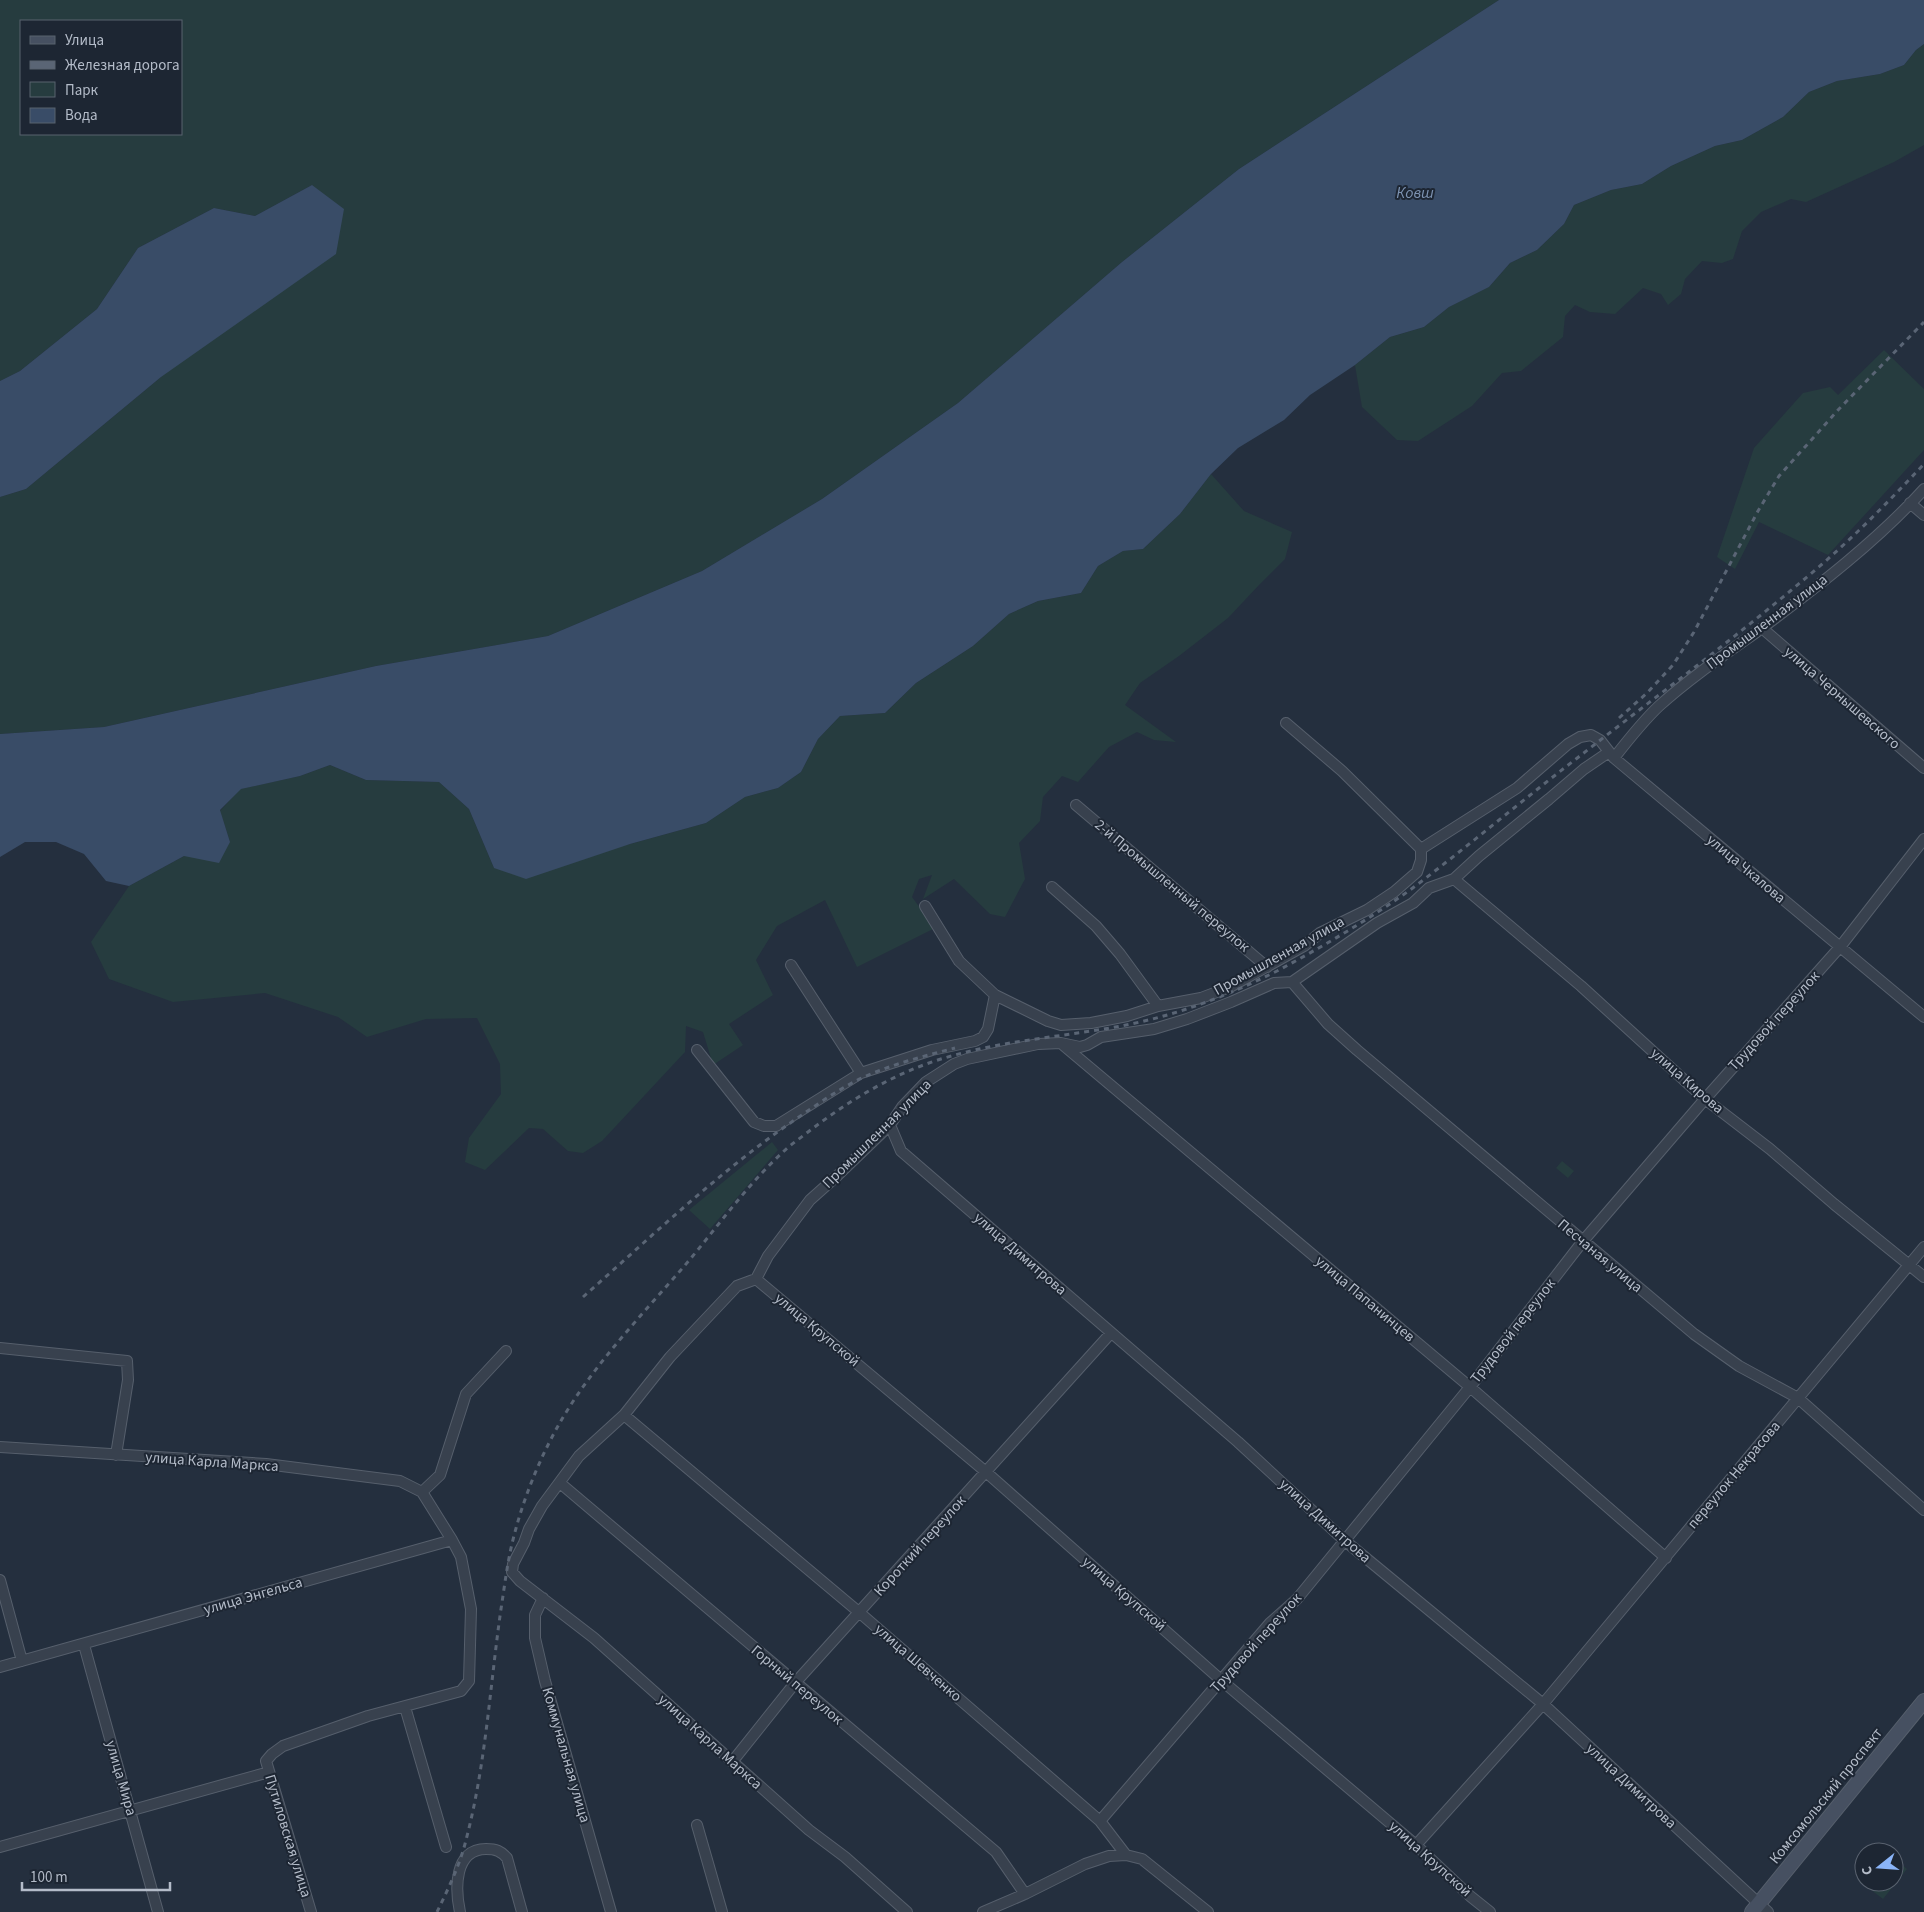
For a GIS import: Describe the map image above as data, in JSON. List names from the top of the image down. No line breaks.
{"streets":{"main road":["Комсомольский проспект"],"street":["Промышленная улица","улица Чернышевского","улица Чкалова","2-й Промышленный переулок","Трудовой переулок","улица Кирова","улица Димитрова","Песчаная улица","улица Папанинцев","улица Крупской","улица Карла Маркса","переулок Некрасова","Короткий переулок","улица Энгельса","улица Шевченко","Горный переулок","Коммунальная улица","улица Мира","Путиловская улица"]},"crossings":[["Промышленная улица","улица Чернышевского"],["Промышленная улица","улица Чкалова"],["Промышленная улица","2-й Промышленный переулок"],["Промышленная улица","улица Кирова"],["Промышленная улица","улица Димитрова"],["Промышленная улица","Песчаная улица"],["Промышленная улица","улица Папанинцев"],["Промышленная улица","улица Крупской"],["улица Чкалова","Трудовой переулок"],["Трудовой переулок","улица Кирова"],["Трудовой переулок","улица Димитрова"],["Трудовой переулок","Песчаная улица"],["Трудовой переулок","улица Папанинцев"],["Трудовой переулок","улица Крупской"],["Трудовой переулок","улица Шевченко"],["улица Кирова","переулок Некрасова"],["улица Димитрова","переулок Некрасова"],["улица Димитрова","Короткий переулок"],["улица Димитрова","Комсомольский проспект"],["Песчаная улица","переулок Некрасова"],["улица Папанинцев","переулок Некрасова"],["улица Крупской","переулок Некрасова"],["улица Крупской","Короткий переулок"],["улица Карла Маркса","Короткий переулок"],["улица Карла Маркса","Горный переулок"],["улица Карла Маркса","Коммунальная улица"],["Короткий переулок","улица Шевченко"],["Короткий переулок","Горный переулок"],["улица Энгельса","улица Мира"]],"water":["Ковш"],"legend":["Улица","Железная дорога","Парк","Вода"],"scale_bar":"100 m","north":"left"}
